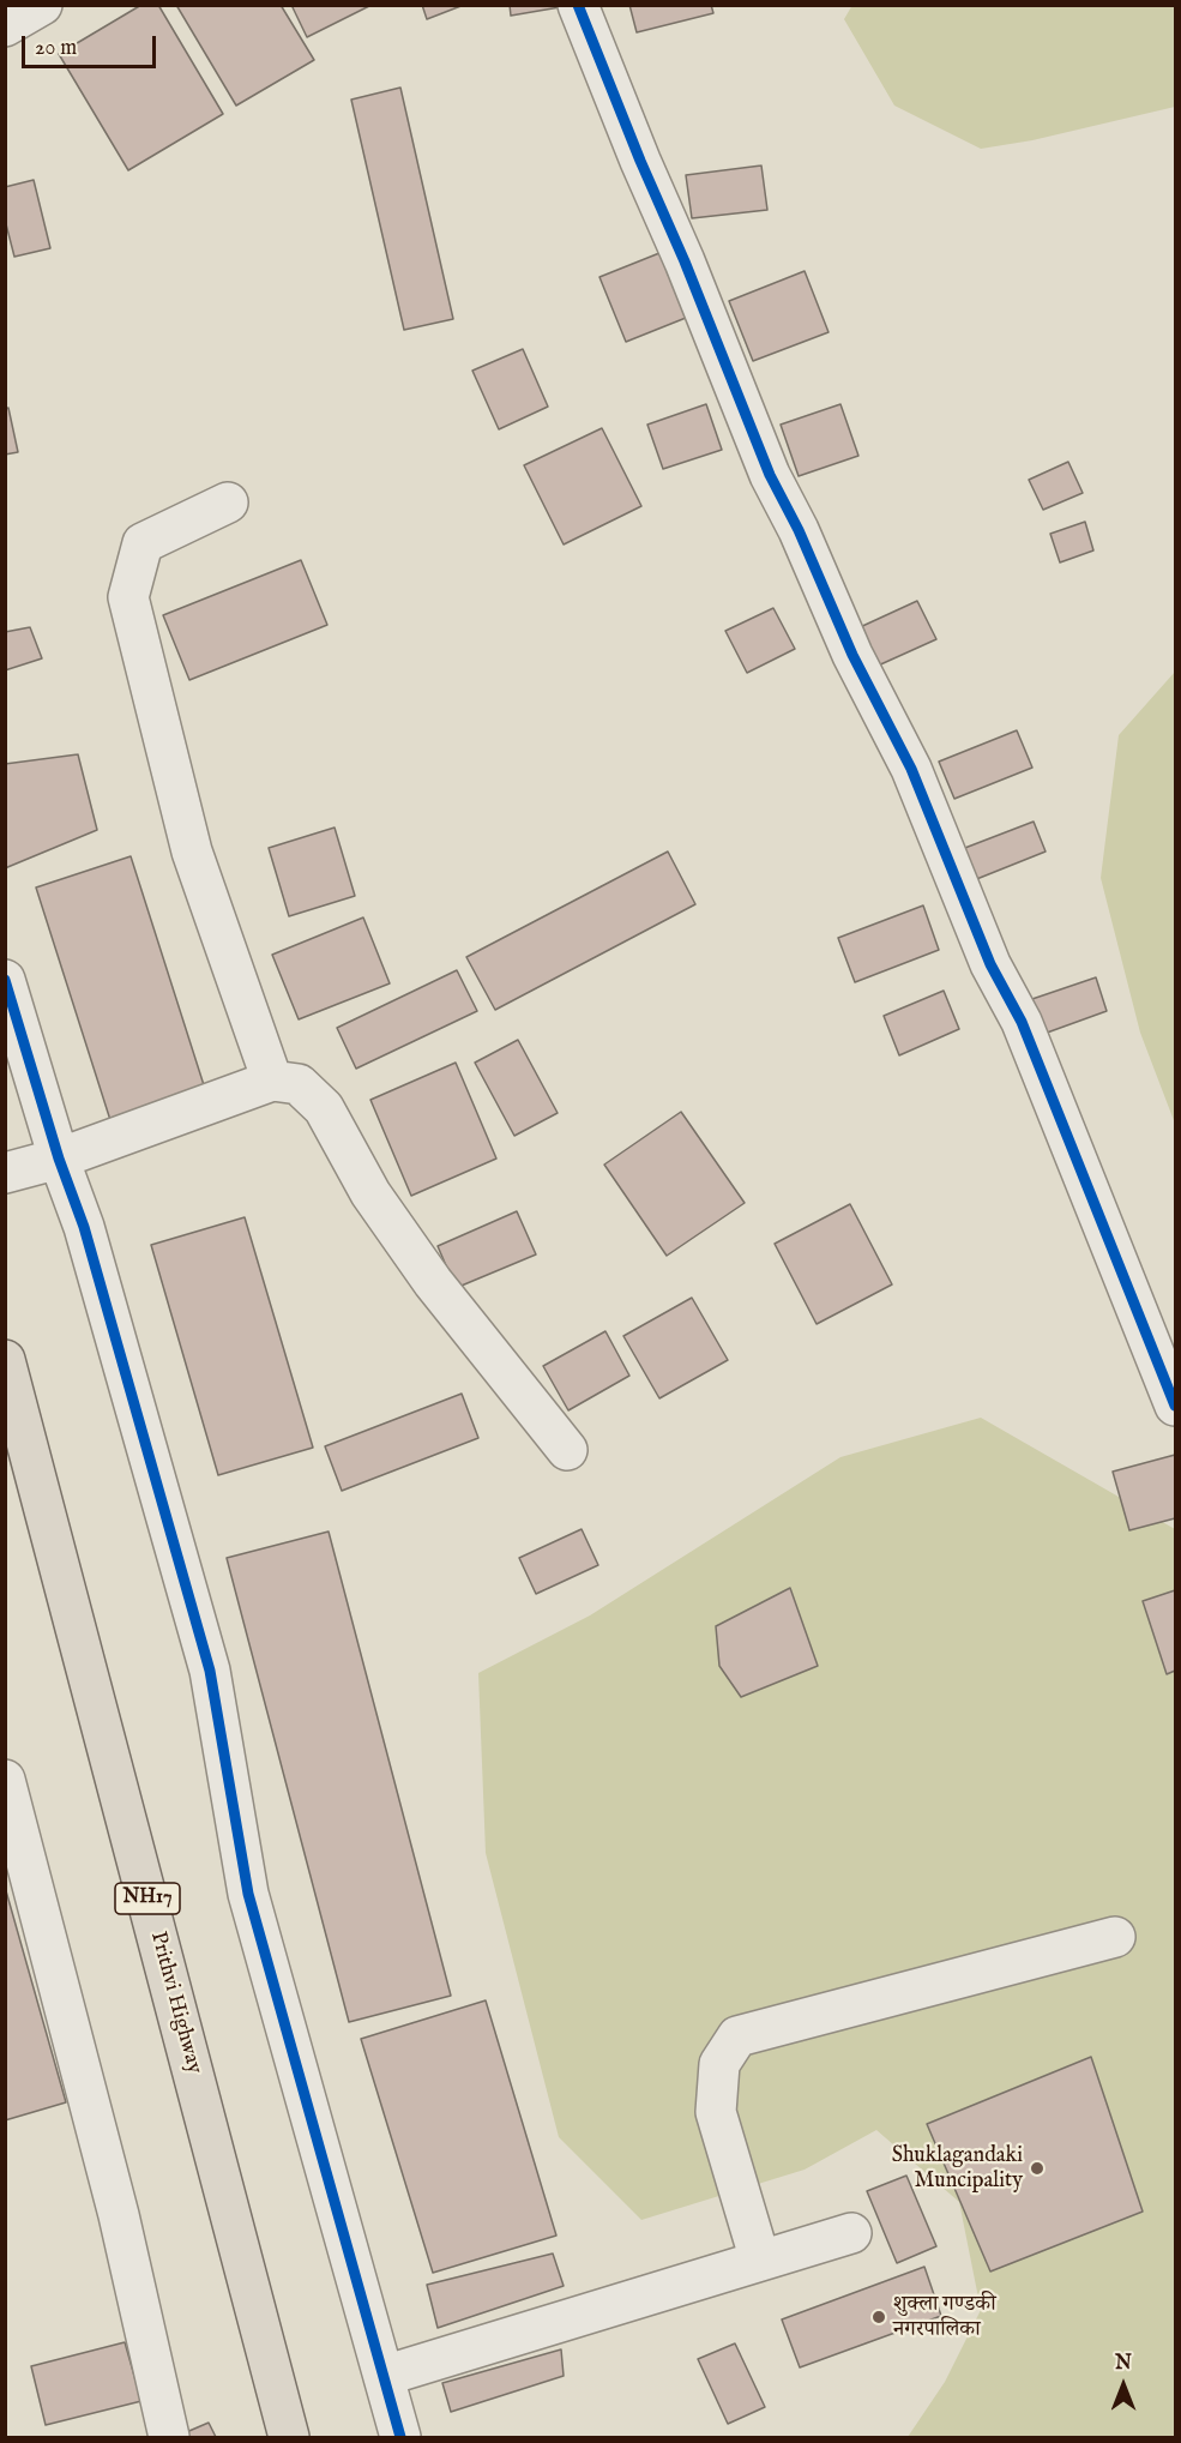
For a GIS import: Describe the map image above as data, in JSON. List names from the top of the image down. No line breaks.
{"streets":{"highway":["NH17","Prithvi Highway"]},"places":["Shuklagandaki Muncipality","शुक्ला गण्डकी नगरपालिका"],"scale_bar":"20 m","north":"top"}
